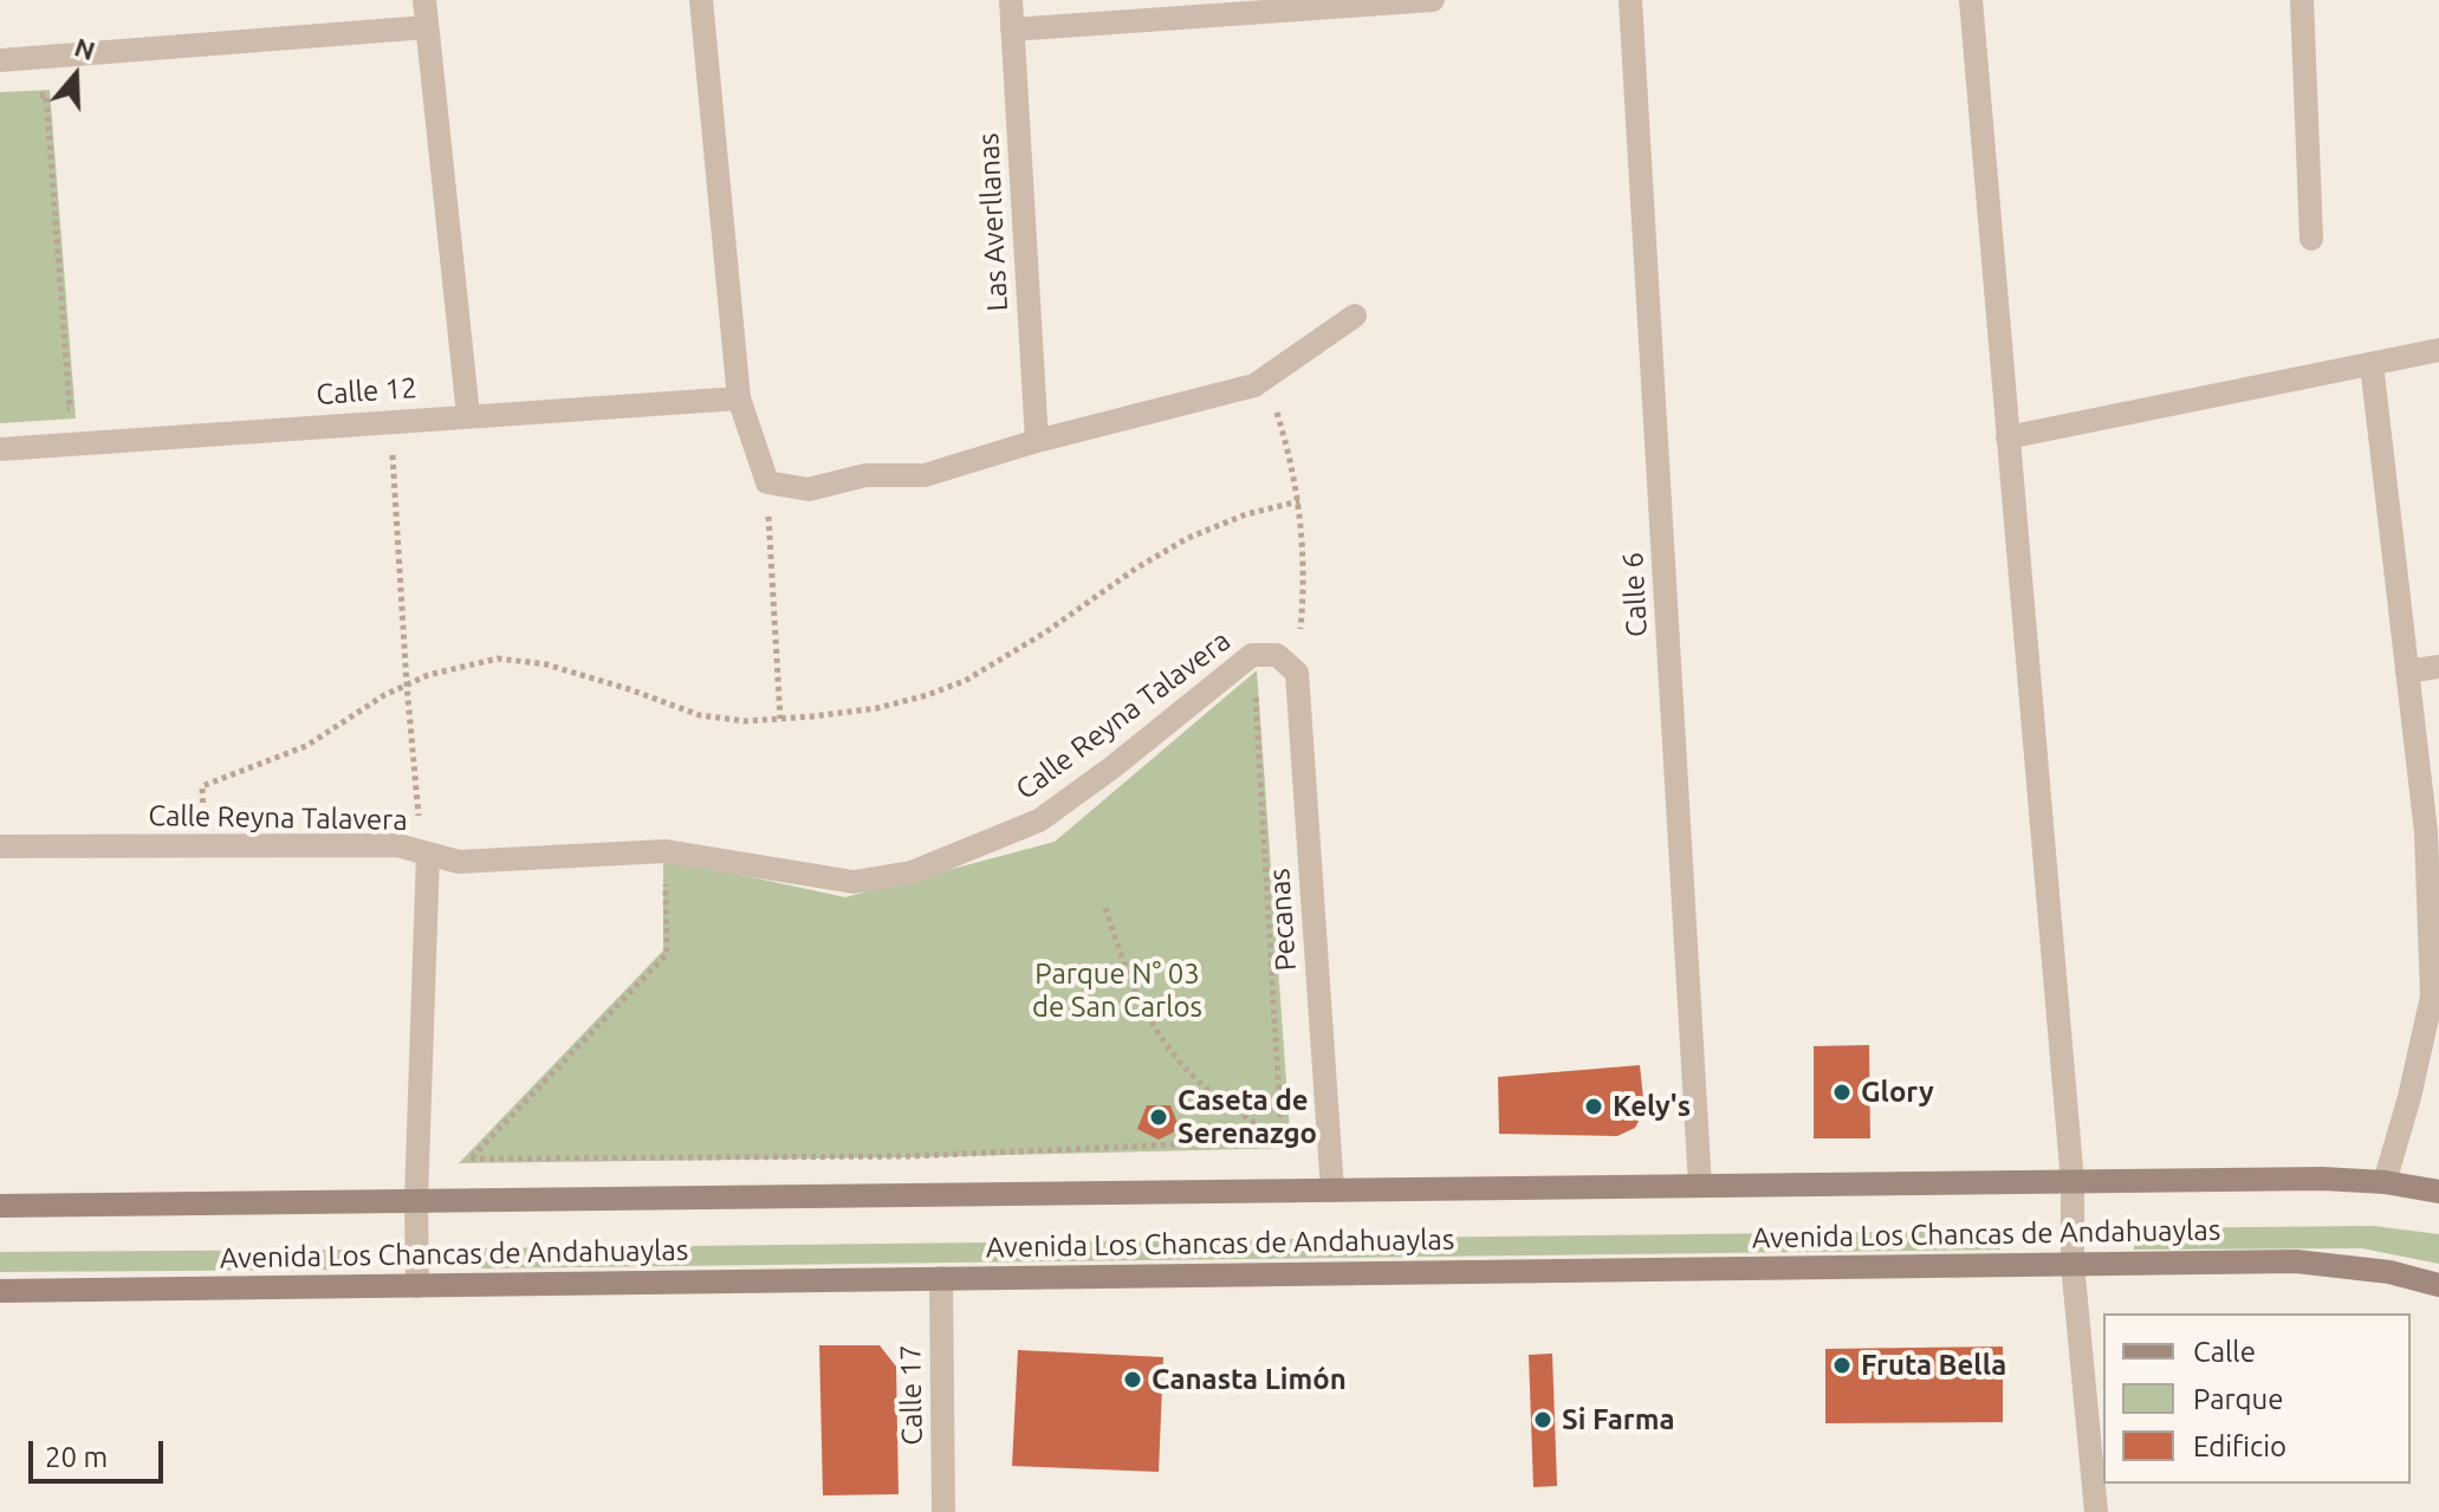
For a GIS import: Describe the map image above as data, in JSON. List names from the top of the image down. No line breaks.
{"streets":{"main road":["Avenida Los Chancas de Andahuaylas"],"street":["Las Averllanas","Calle 12","Calle 6","Calle Reyna Talavera","Pecanas","Calle 17"]},"crossings":[["Calle 6","Avenida Los Chancas de Andahuaylas"],["Calle Reyna Talavera","Pecanas"],["Pecanas","Avenida Los Chancas de Andahuaylas"],["Avenida Los Chancas de Andahuaylas","Calle 17"]],"parks":["Parque N° 03 de San Carlos"],"places":["Glory","Kely's","Caseta de Serenazgo","Fruta Bella","Canasta Limón","Si Farma"],"legend":["Calle","Parque","Edificio"],"scale_bar":"20 m","north":"top"}
